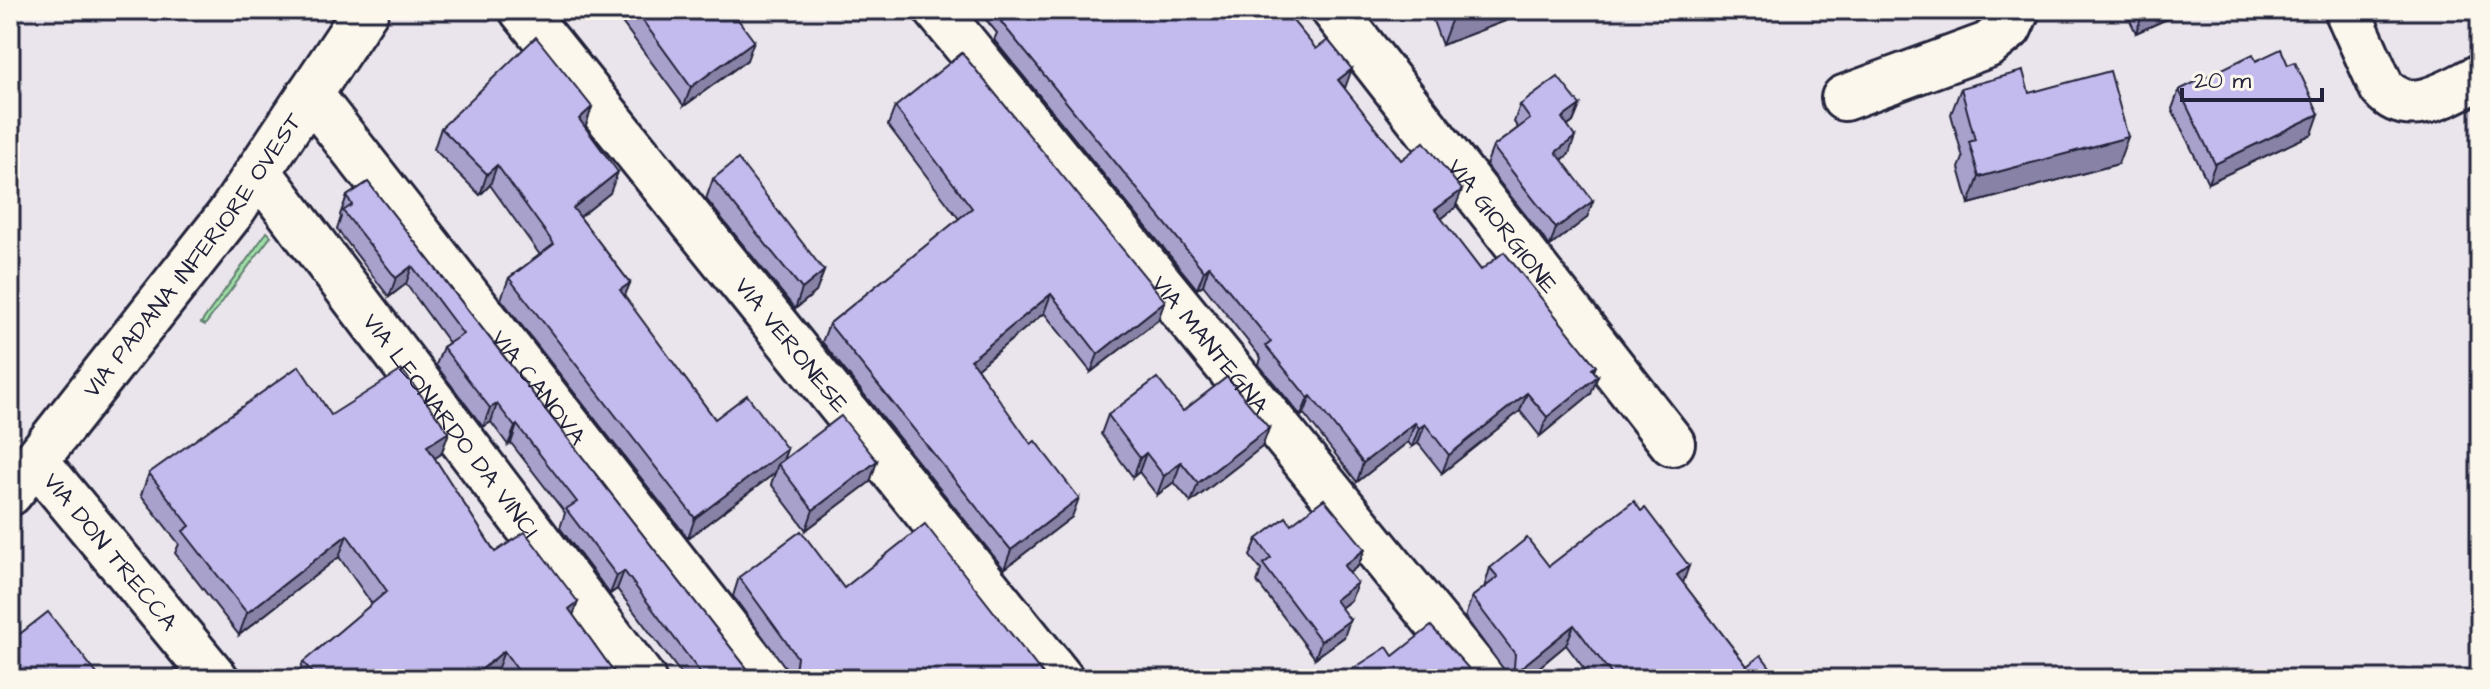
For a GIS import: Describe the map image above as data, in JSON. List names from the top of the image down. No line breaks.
{"streets":{"street":["VIA GIORGIONE","VIA PADANA INFERIORE OVEST","VIA VERONESE","VIA MANTEGNA","VIA CANOVA","VIA LEONARDO DA VINCI","VIA DON TRECCA"]},"crossings":[["VIA PADANA INFERIORE OVEST","VIA CANOVA"],["VIA PADANA INFERIORE OVEST","VIA LEONARDO DA VINCI"],["VIA PADANA INFERIORE OVEST","VIA DON TRECCA"]],"scale_bar":"20 m"}
